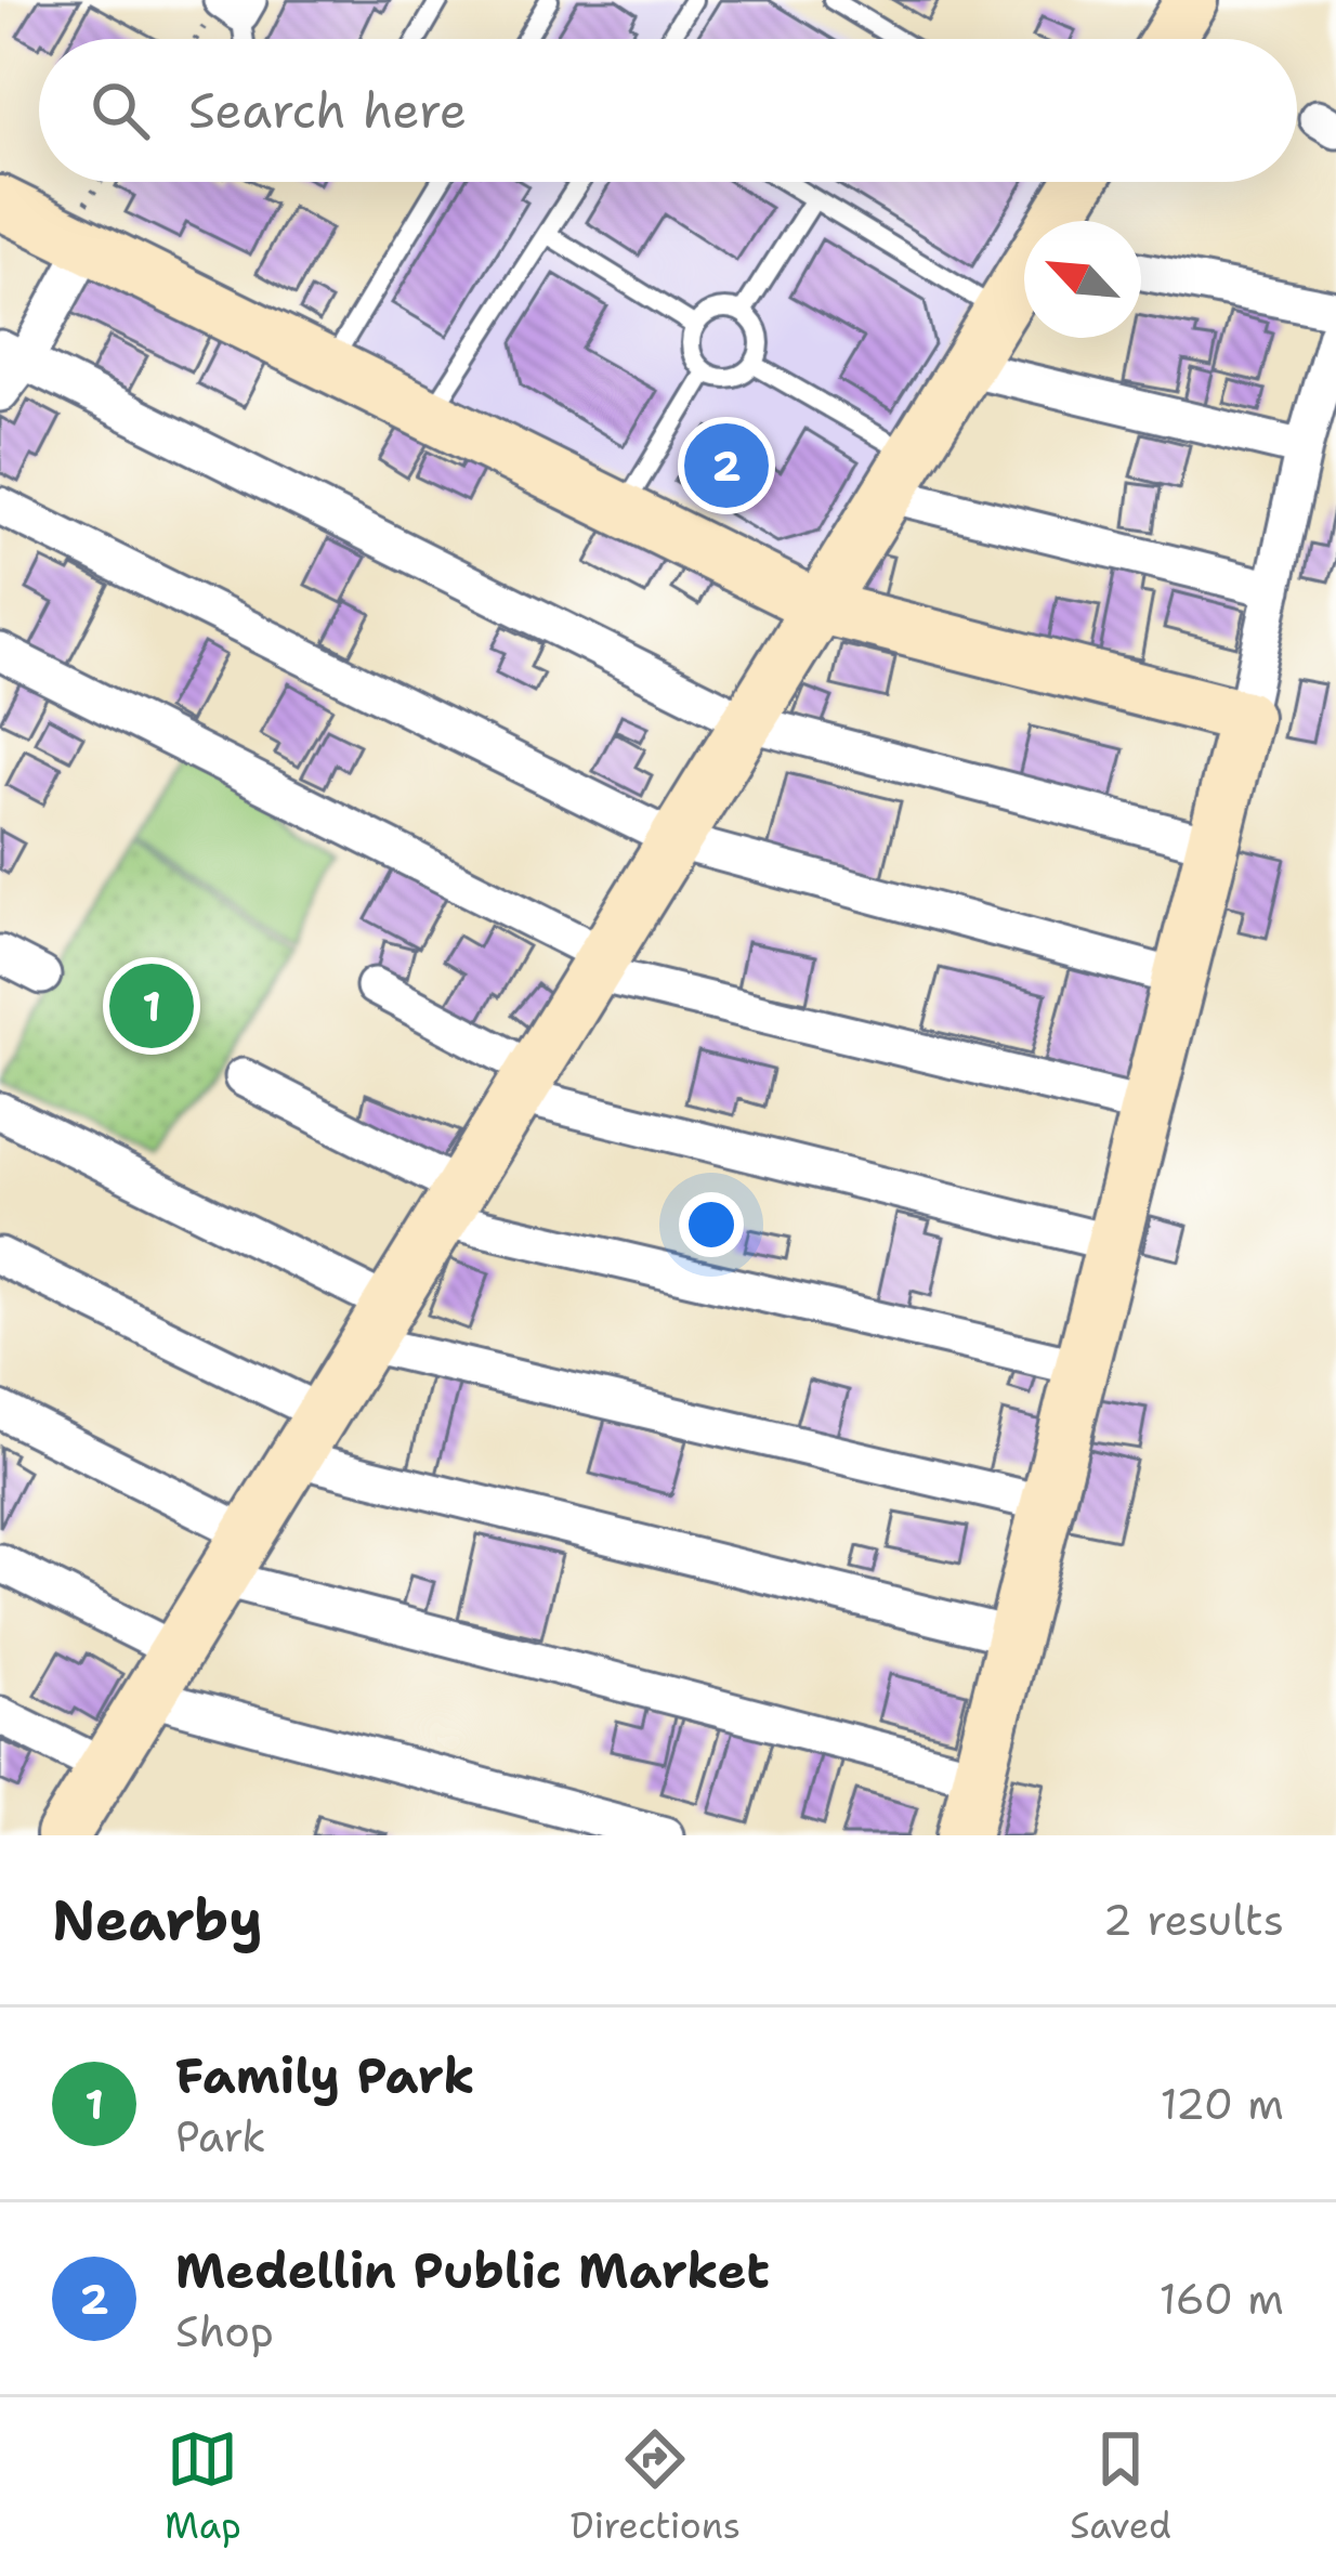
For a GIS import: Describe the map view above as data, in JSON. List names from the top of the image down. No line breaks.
{"north":"top left","page":{"search":"Search here","pins":["2","1"],"heading":["Nearby","2 results"],"list":[{"mark":"1","name":"Family Park","note":"Park","value":"120 m"},{"mark":"2","name":"Medellin Public Market","note":"Shop","value":"160 m"}],"nav":["Map","Directions","Saved"]}}
